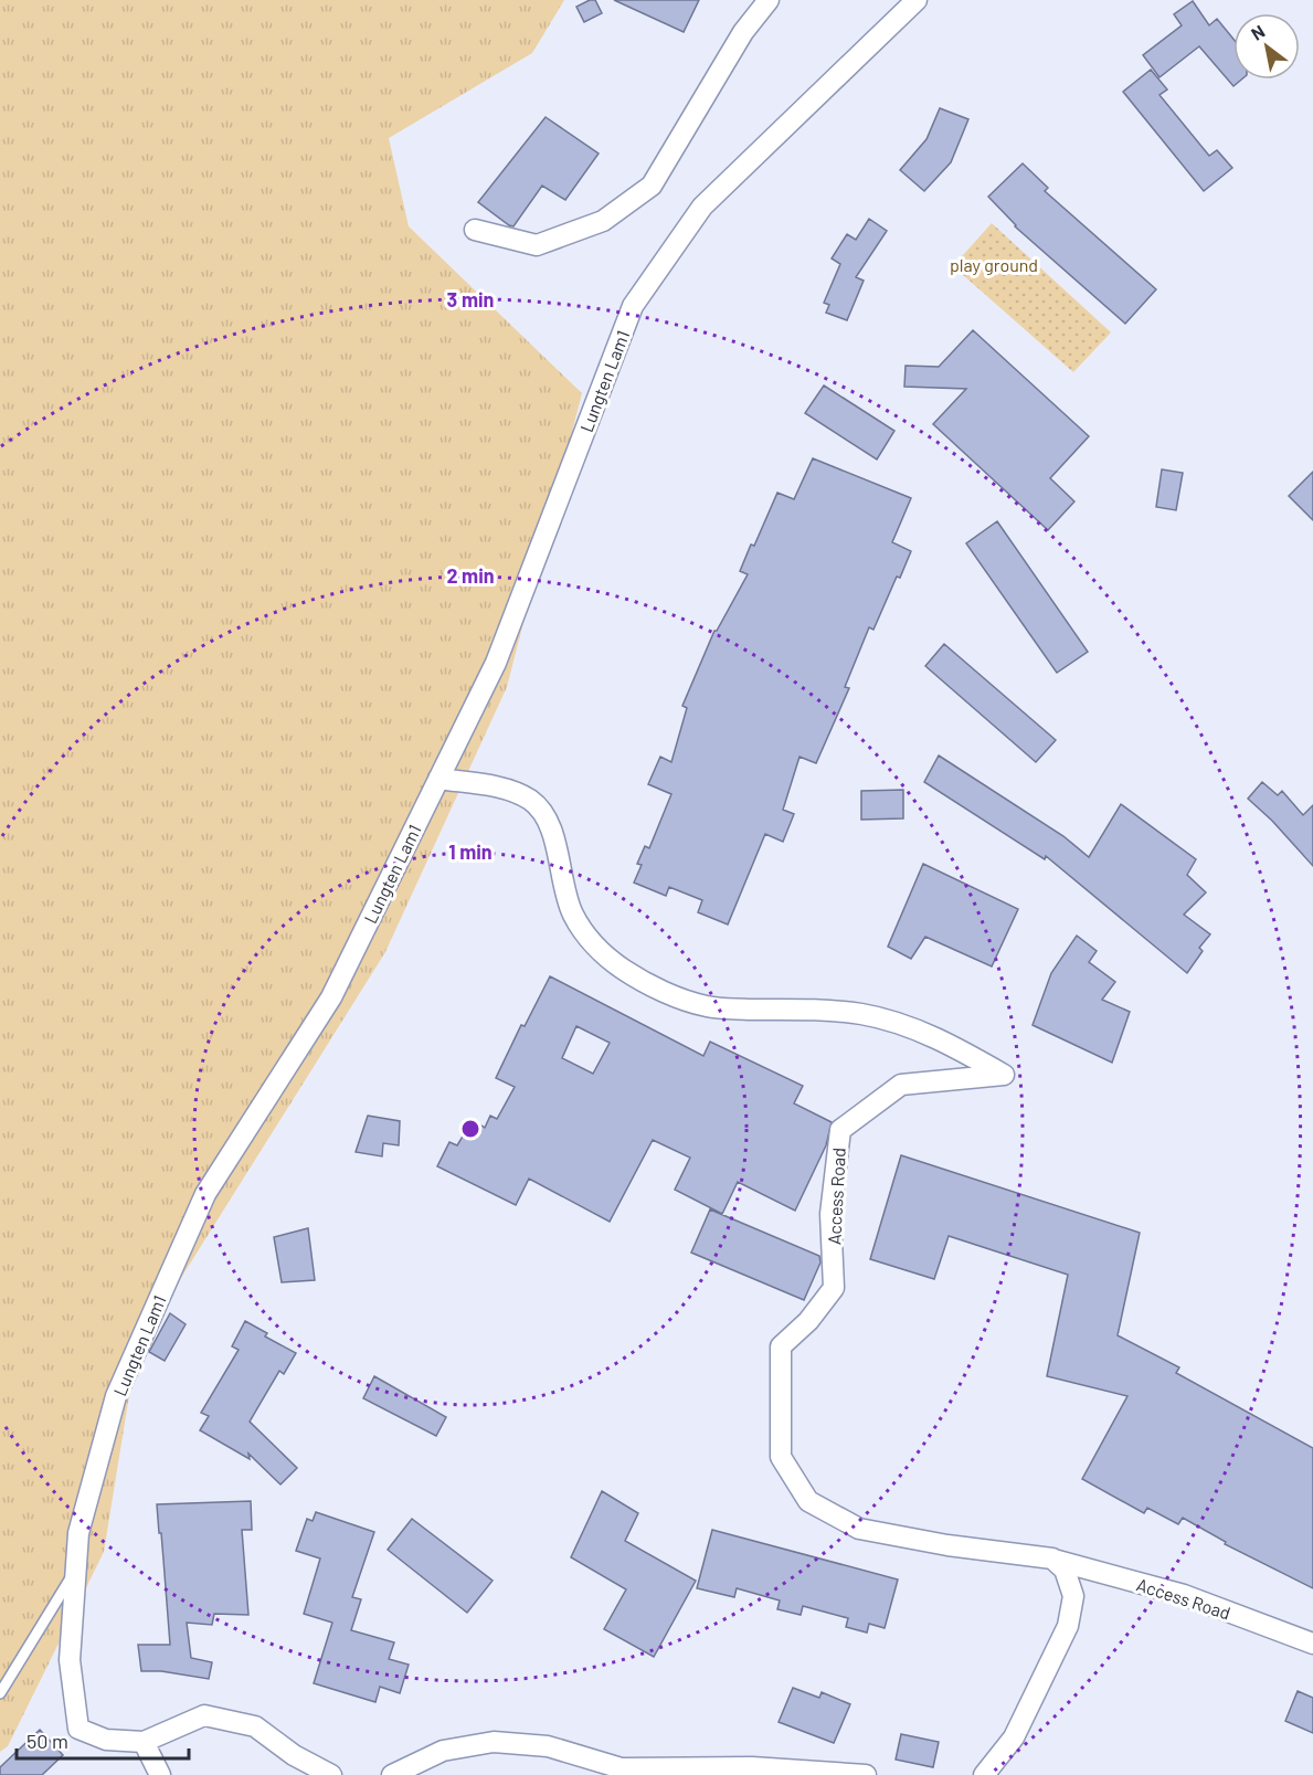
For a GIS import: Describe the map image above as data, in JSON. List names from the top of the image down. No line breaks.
{"streets":{"street":["Lungten Lam1","Access Road"]},"crossings":[["Lungten Lam1","Access Road"]],"parks":["play ground"],"scale_bar":"50 m","north":"top left","rings":["3 min","2 min","1 min"]}
